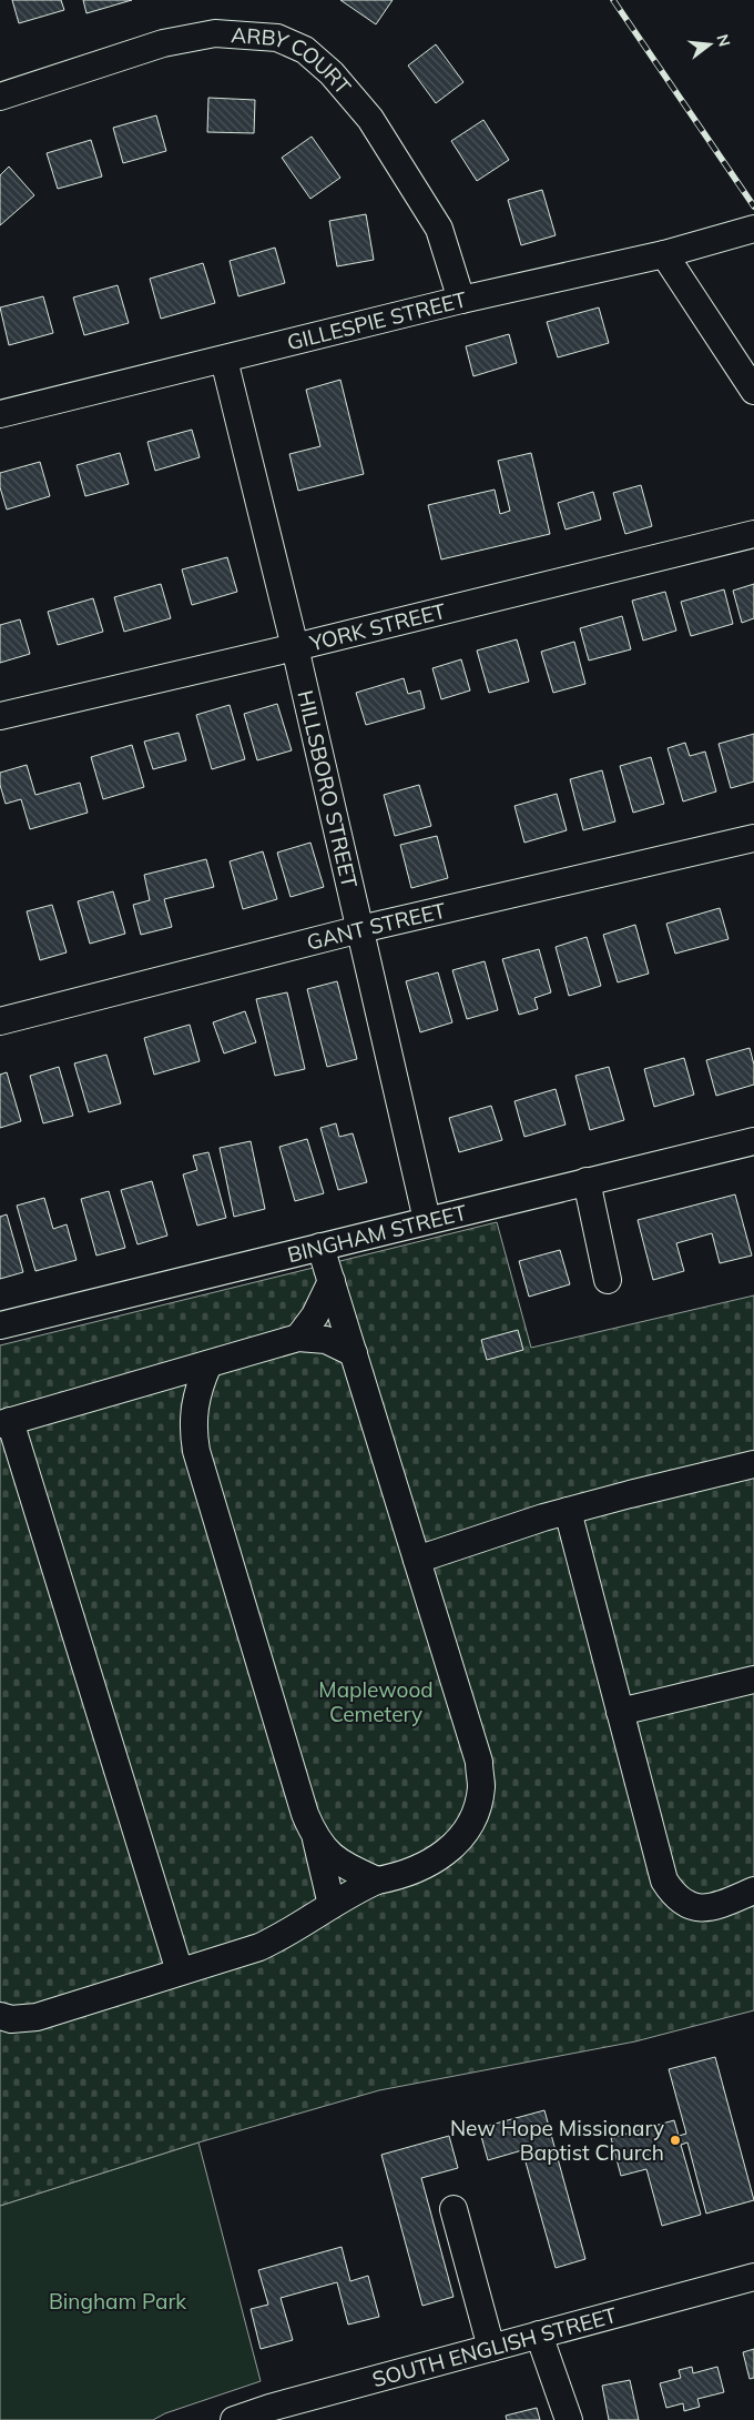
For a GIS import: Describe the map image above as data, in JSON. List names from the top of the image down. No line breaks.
{"streets":{"street":["ARBY COURT","GILLESPIE STREET","YORK STREET","HILLSBORO STREET","GANT STREET","BINGHAM STREET","SOUTH ENGLISH STREET"]},"crossings":[["ARBY COURT","GILLESPIE STREET"],["GILLESPIE STREET","HILLSBORO STREET"],["YORK STREET","HILLSBORO STREET"],["HILLSBORO STREET","GANT STREET"],["HILLSBORO STREET","BINGHAM STREET"]],"parks":["Maplewood Cemetery","Bingham Park"],"places":["New Hope Missionary Baptist Church"],"north":"right"}
